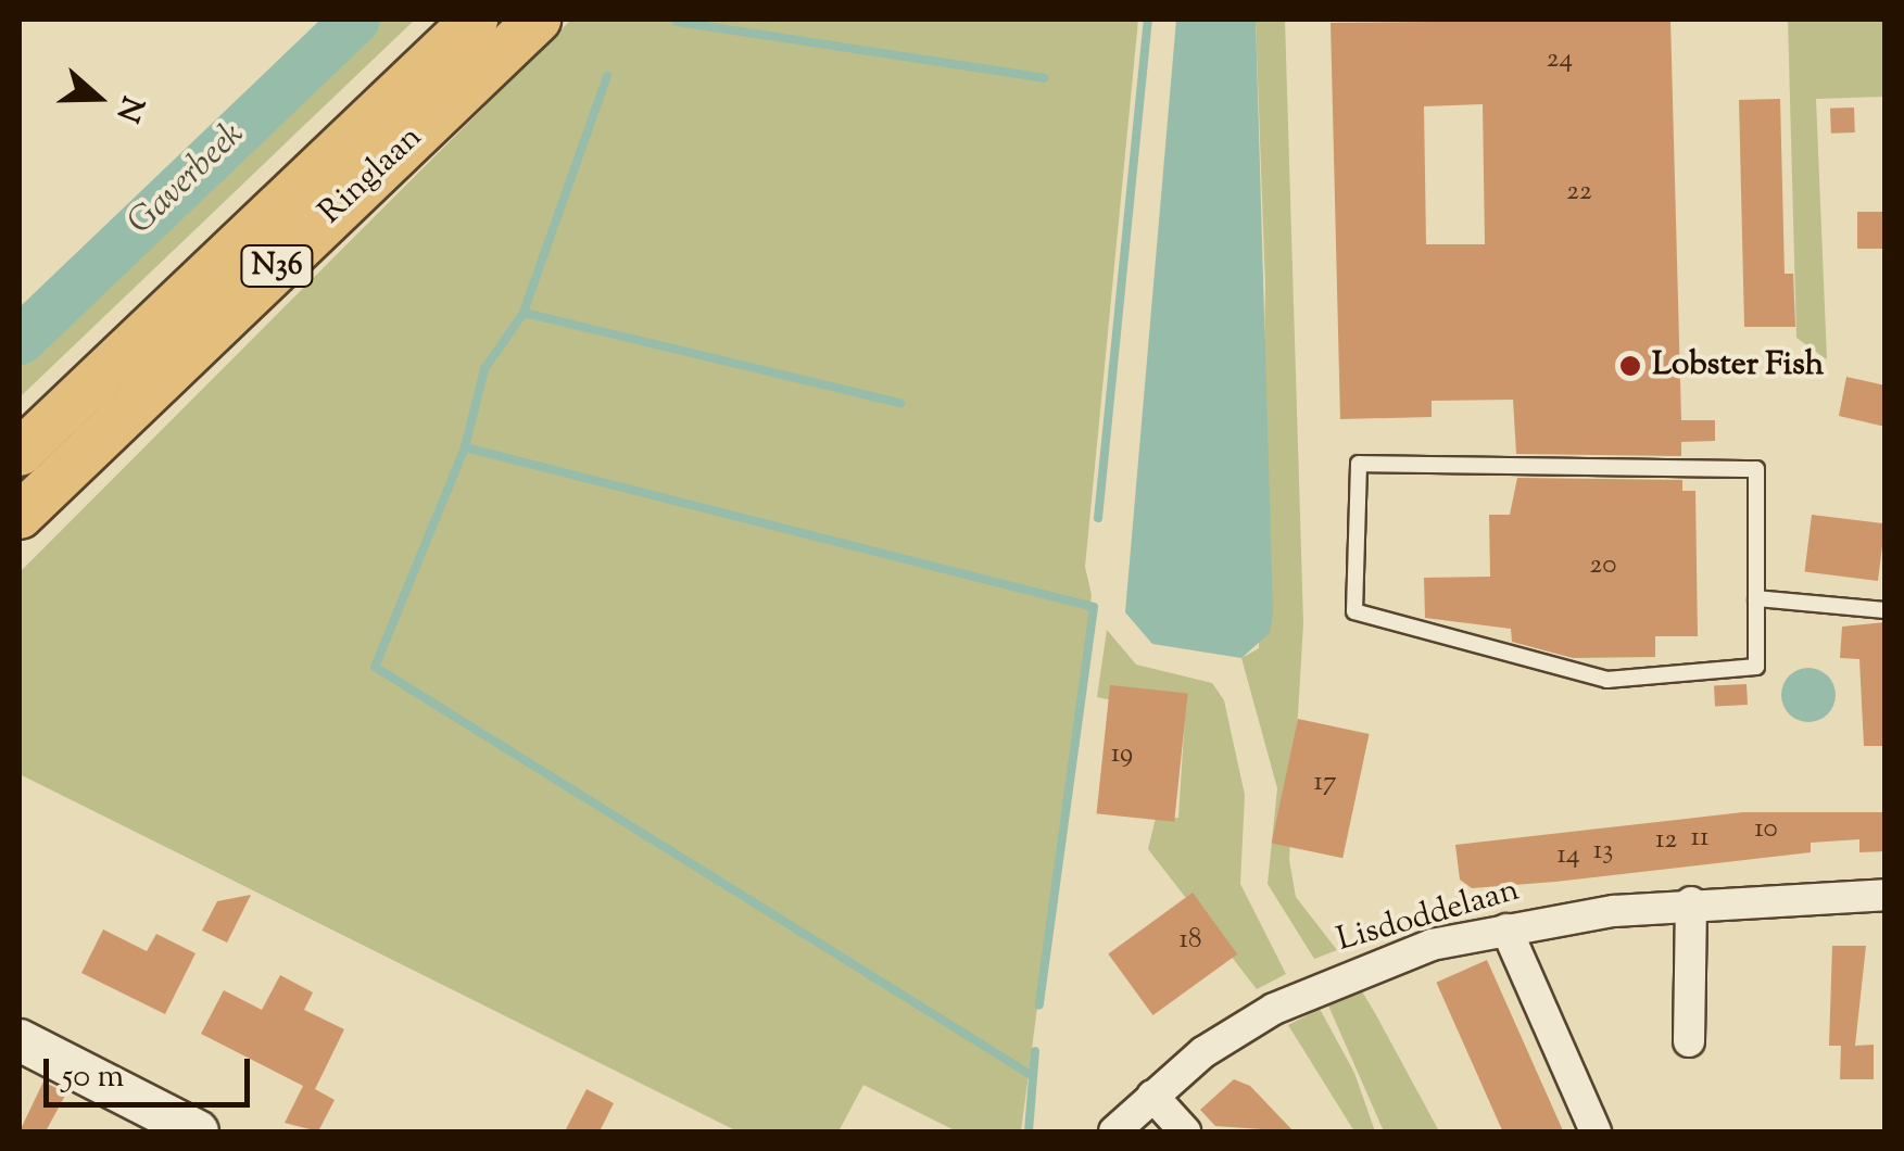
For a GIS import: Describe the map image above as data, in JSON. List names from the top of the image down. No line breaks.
{"streets":{"main road":["Ringlaan","N36"],"street":["Lisdoddelaan"]},"water":["Gaverbeek"],"places":["Lobster Fish"],"house_numbers":["24","22","20","19","17","10","11","12","13","14","18"],"scale_bar":"50 m","north":"right"}
